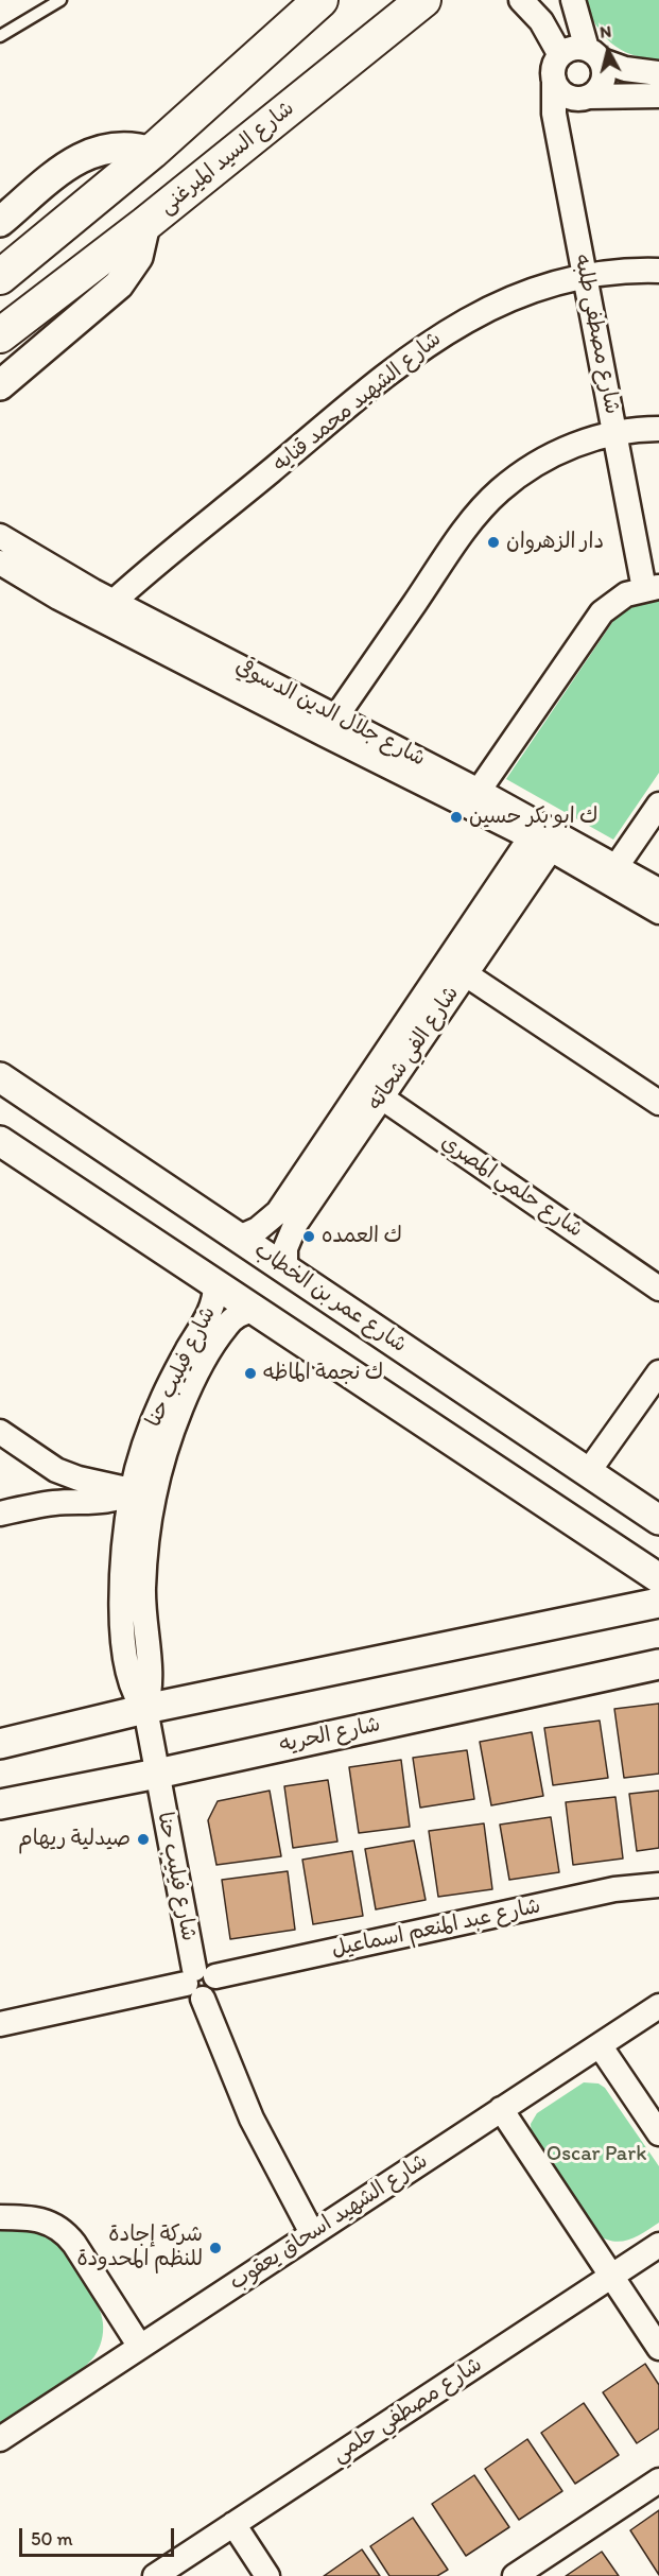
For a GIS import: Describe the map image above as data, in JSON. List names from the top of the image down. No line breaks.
{"streets":{"main road":["شارع السيد الميرغنى"],"street":["شارع مصطفى طلبه","شارع الشهيد محمد قنايه","شارع جلال الدين الدسوقي","شارع الفي شحاته","شارع حلمي المصري","شارع عمر بن الخطاب","شارع فيليب حنا","شارع الحريه","شارع عبد المنعم اسماعيل","شارع الشهيد اسحاق يعقوب","شارع مصطفي حلمي"]},"crossings":[["شارع مصطفى طلبه","شارع الشهيد محمد قنايه"],["شارع الشهيد محمد قنايه","شارع جلال الدين الدسوقي"],["شارع جلال الدين الدسوقي","شارع الفي شحاته"],["شارع الفي شحاته","شارع حلمي المصري"],["شارع الفي شحاته","شارع عمر بن الخطاب"],["شارع فيليب حنا","شارع الحريه"],["شارع فيليب حنا","شارع عبد المنعم اسماعيل"],["شارع فيليب حنا","شارع الشهيد اسحاق يعقوب"]],"parks":["Oscar Park"],"places":["دار الزهروان","ك ابو بكر حسين","ك العمده","ك نجمة الماظه","صيدلية ريهام","شركة إجادة للنظم المحدودة"],"scale_bar":"50 m","north":"top"}
